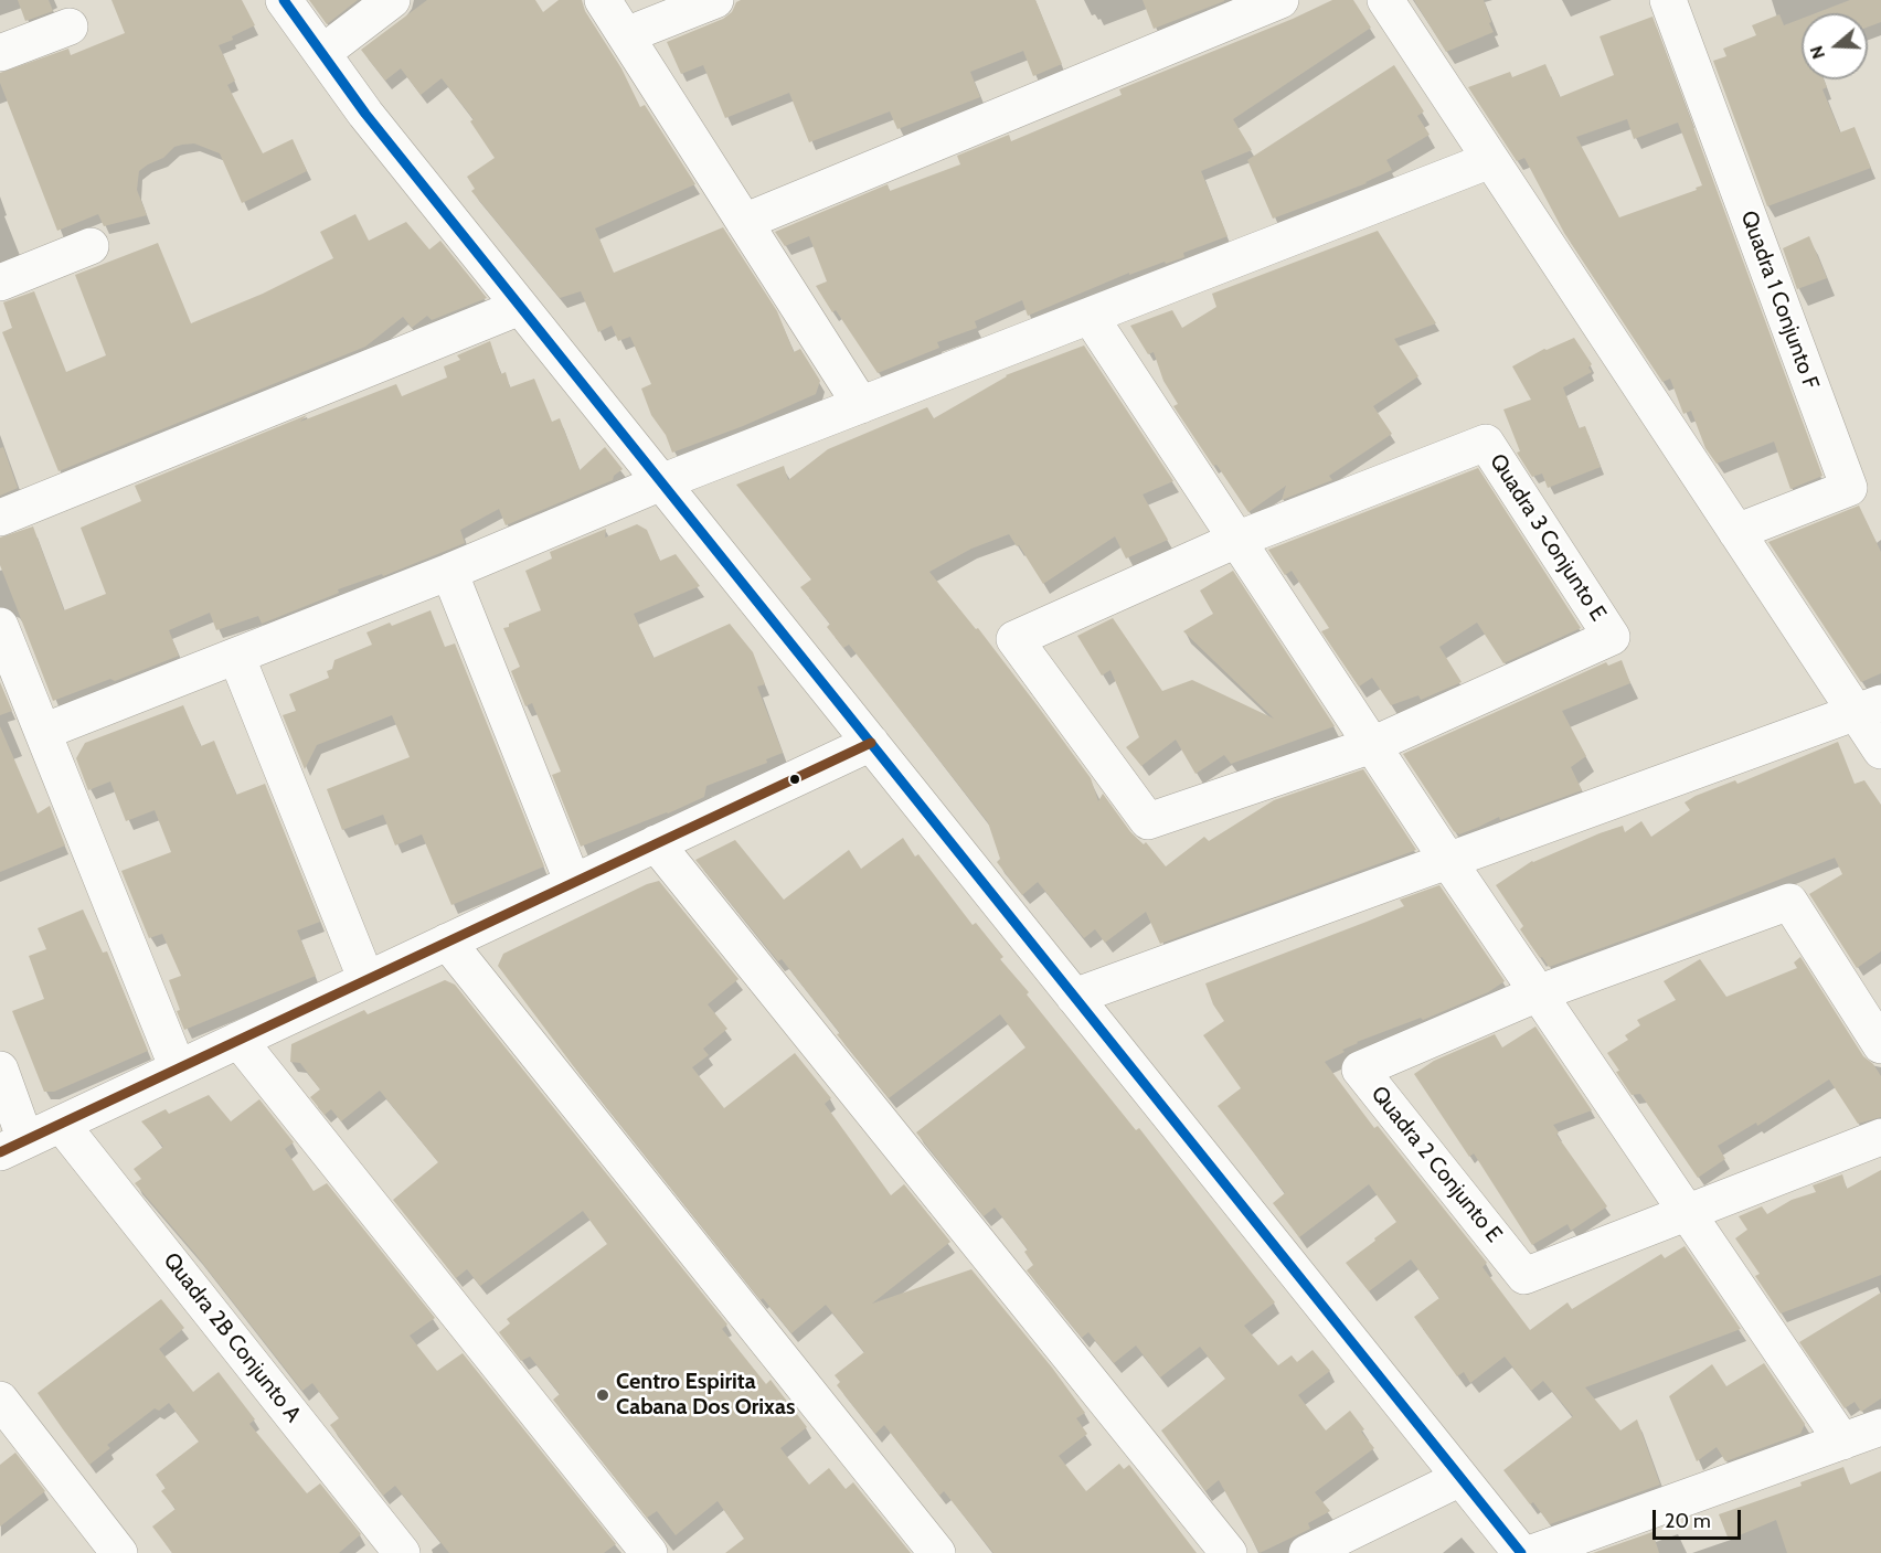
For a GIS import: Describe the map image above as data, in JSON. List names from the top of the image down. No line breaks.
{"streets":{"street":["Quadra 1 Conjunto F","Quadra 3 Conjunto E","Quadra 2 Conjunto E","Quadra 2B Conjunto A"]},"places":["Centro Espirita Cabana Dos Orixas"],"scale_bar":"20 m","north":"left"}
